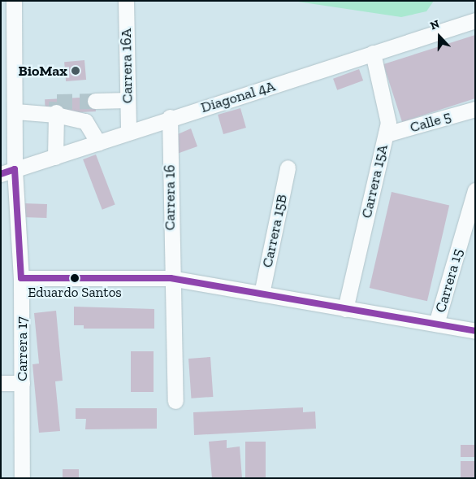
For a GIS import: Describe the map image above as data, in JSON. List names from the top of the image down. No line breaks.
{"streets":{"street":["Carrera 16A","Diagonal 4A","Calle 5","Carrera 15A","Carrera 16","Carrera 15B","Carrera 15","Carrera 17"]},"crossings":[["Carrera 16A","Diagonal 4A"],["Diagonal 4A","Carrera 15A"],["Diagonal 4A","Carrera 16"],["Diagonal 4A","Carrera 17"],["Calle 5","Carrera 15A"]],"places":["BioMax","Eduardo Santos"],"north":"top"}
